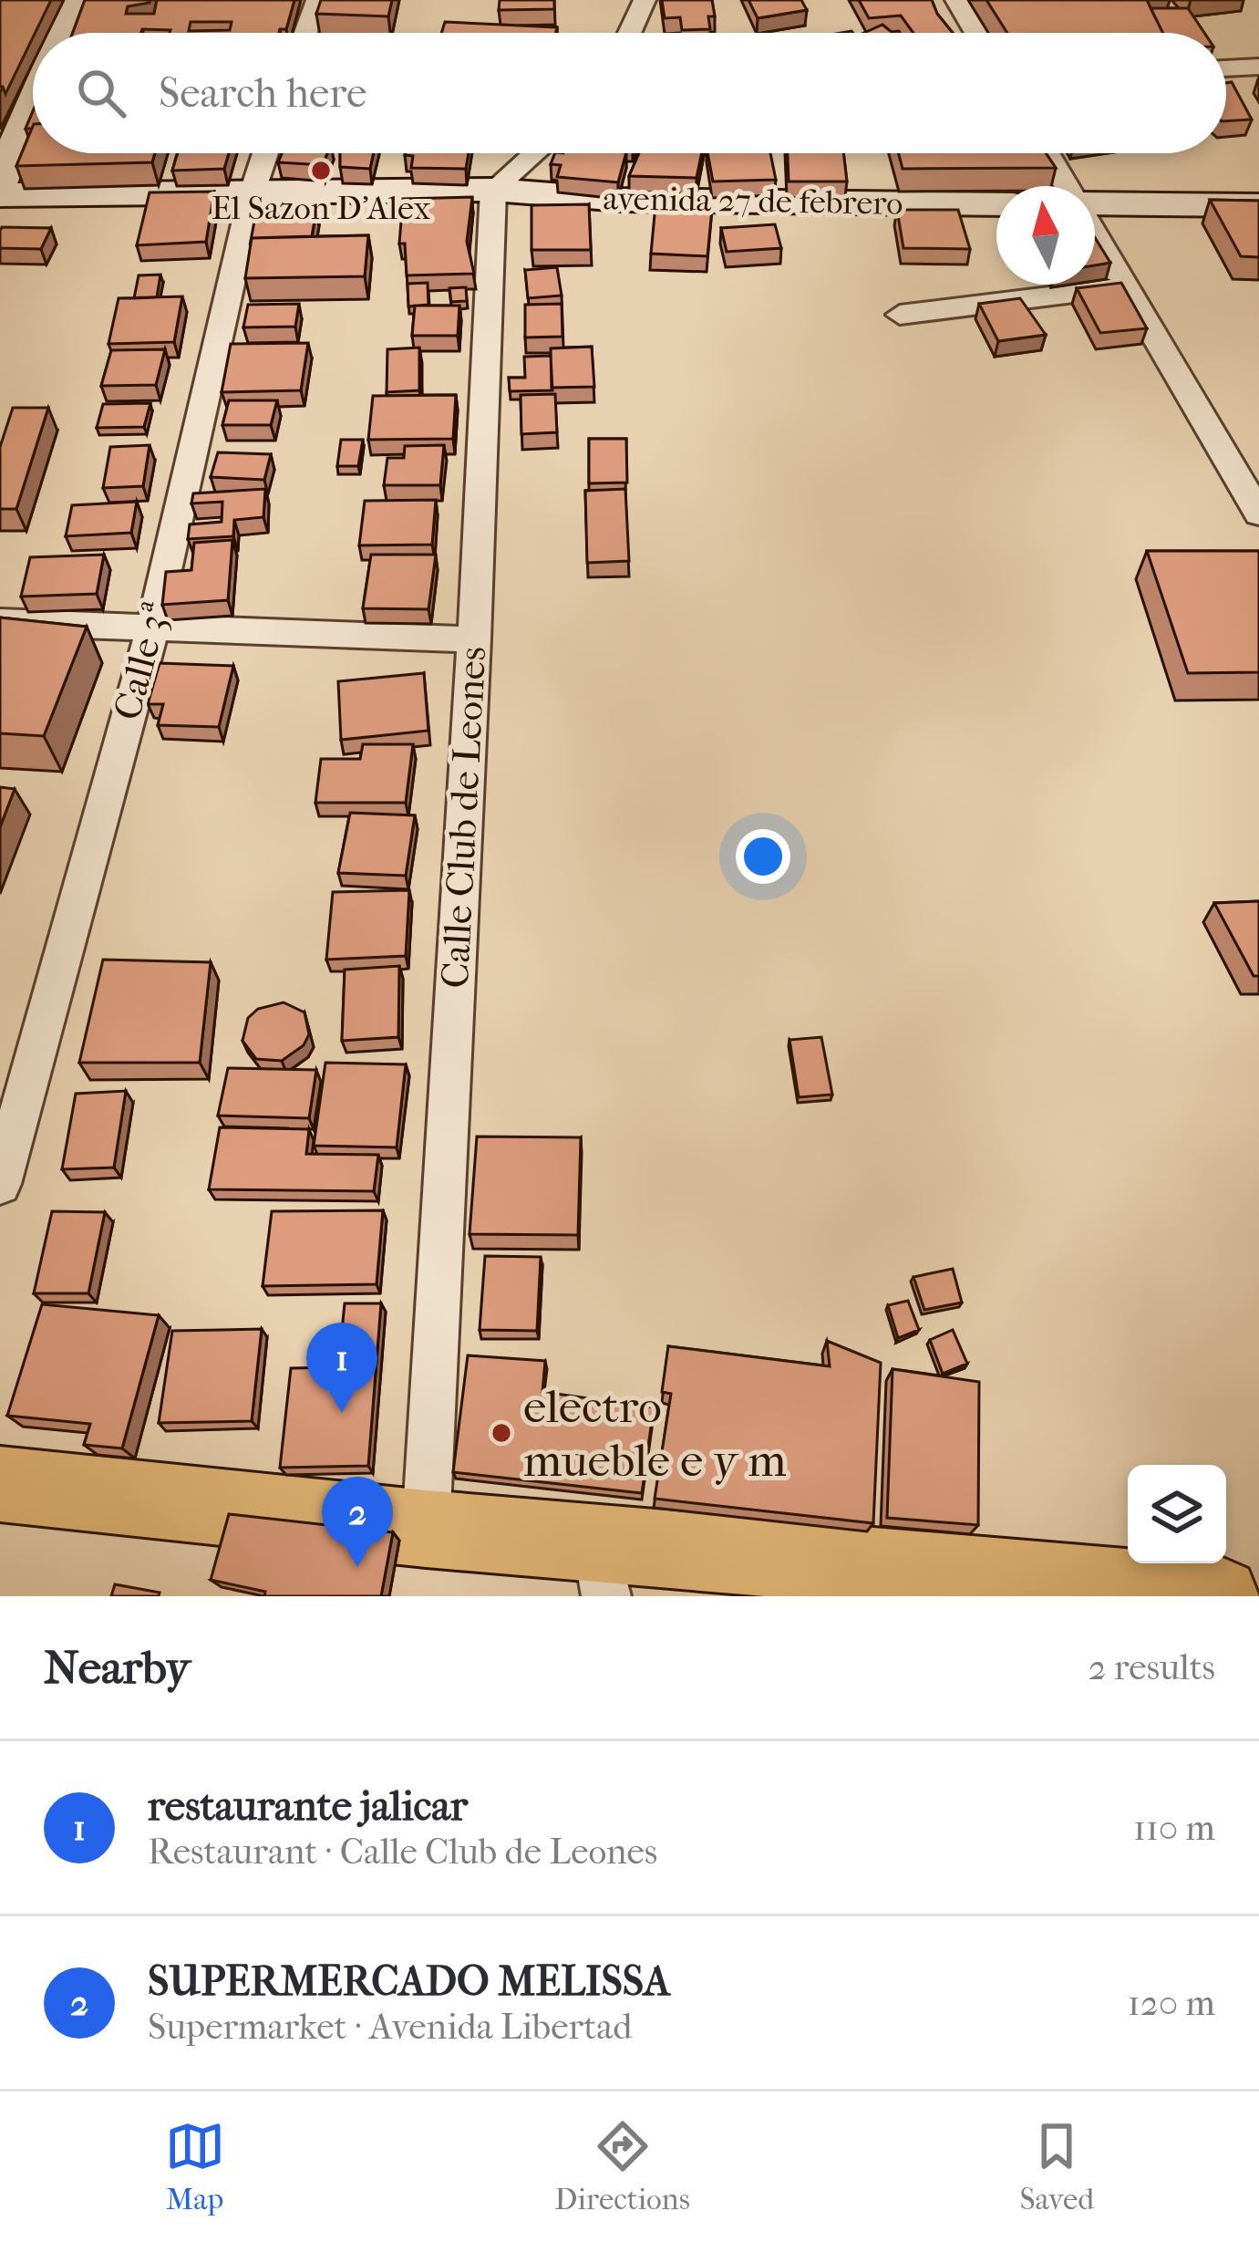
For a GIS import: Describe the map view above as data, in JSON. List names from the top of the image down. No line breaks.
{"streets":{"main road":["avenida 27 de febrero"],"street":["Calle 3ª","Calle Club de Leones"]},"crossings":[["avenida 27 de febrero","Calle 3ª"],["avenida 27 de febrero","Calle Club de Leones"]],"places":["El Sazon D'Alex","electro mueble e y m"],"north":"top","page":{"search":"Search here","pins":["1","2"],"heading":["Nearby","2 results"],"list":[{"mark":"1","name":"restaurante jalicar","note":"Restaurant · Calle Club de Leones","value":"110 m"},{"mark":"2","name":"SUPERMERCADO MELISSA","note":"Supermarket · Avenida Libertad","value":"120 m"}],"nav":["Map","Directions","Saved"]}}
